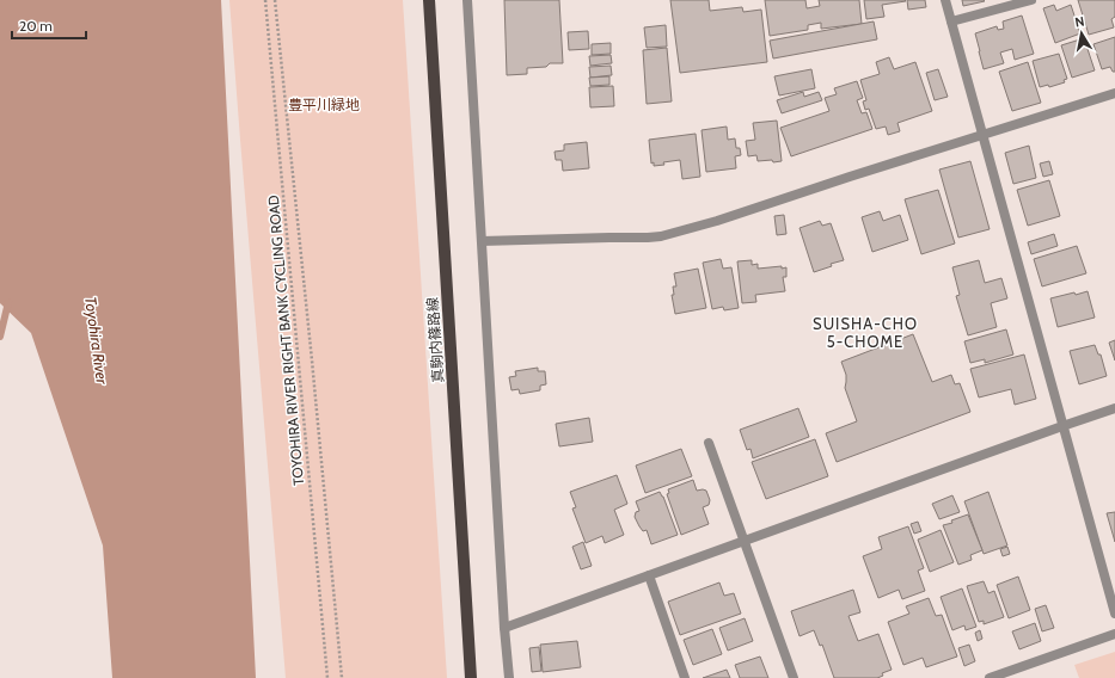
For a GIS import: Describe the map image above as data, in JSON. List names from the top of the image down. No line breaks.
{"streets":{"main road":["真駒内篠路線"],"path":["TOYOHIRA RIVER RIGHT BANK CYCLING ROAD"]},"districts":["SUISHA-CHO 5-CHOME"],"water":["Toyohira River"],"parks":["豊平川緑地"],"scale_bar":"20 m","north":"top"}
